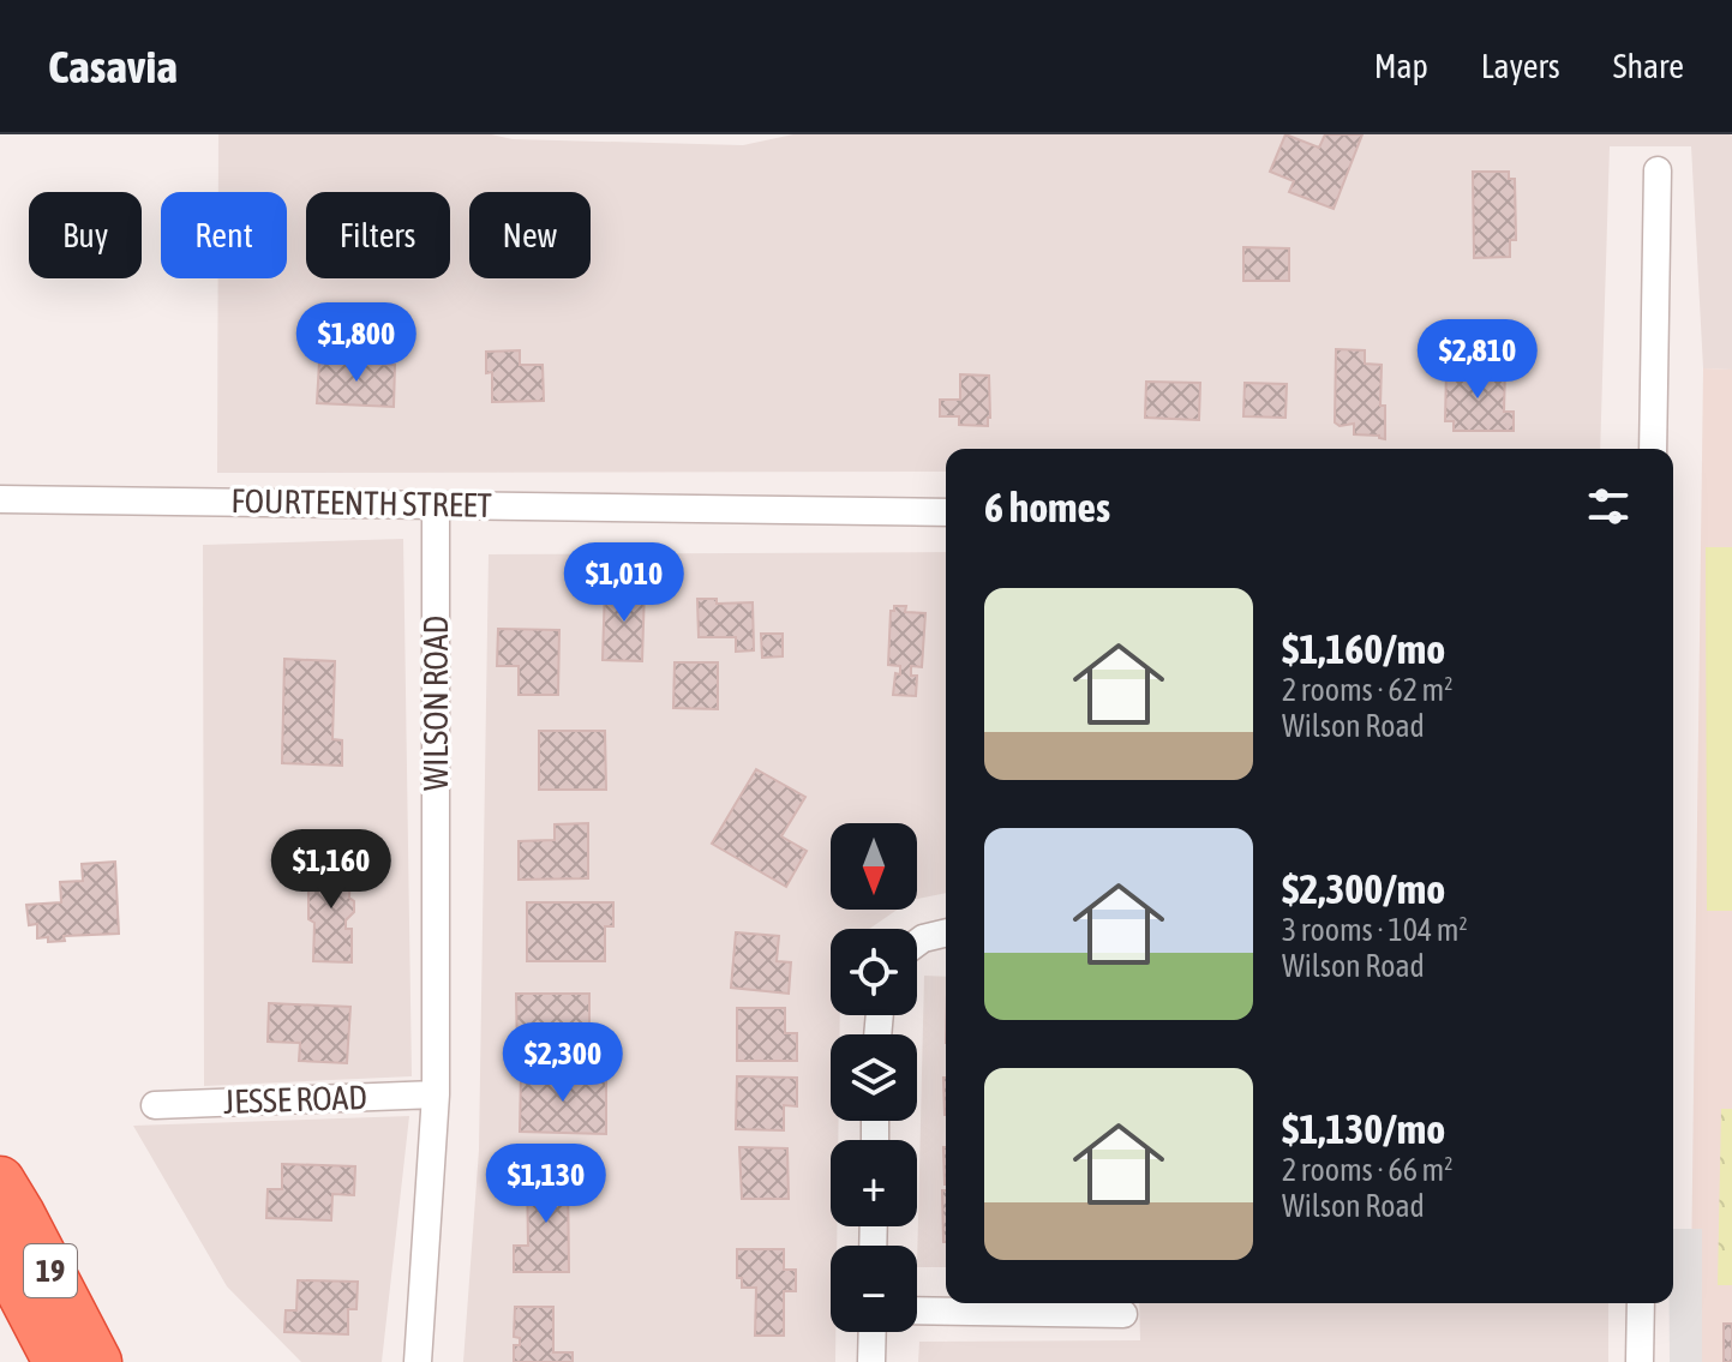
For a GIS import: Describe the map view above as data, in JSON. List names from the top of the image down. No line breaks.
{"streets":{"highway":["19"],"street":["FOURTEENTH STREET","WILSON ROAD","JESSE ROAD"]},"crossings":[["FOURTEENTH STREET","WILSON ROAD"],["WILSON ROAD","JESSE ROAD"]],"north":"bottom","page":{"header":"Casavia","nav":["Map","Layers","Share"],"chip":["Buy","Rent","Filters","New"],"price":["$1,800","$2,810","$1,010","$1,160","$2,300","$1,130"],"heading":"6 homes","list":[{"name":"$1,160/mo","note":"2 rooms · 62 m² · Wilson Road"},{"name":"$2,300/mo","note":"3 rooms · 104 m² · Wilson Road"},{"name":"$1,130/mo","note":"2 rooms · 66 m² · Wilson Road"}],"map_buttons":["+","−"]}}
